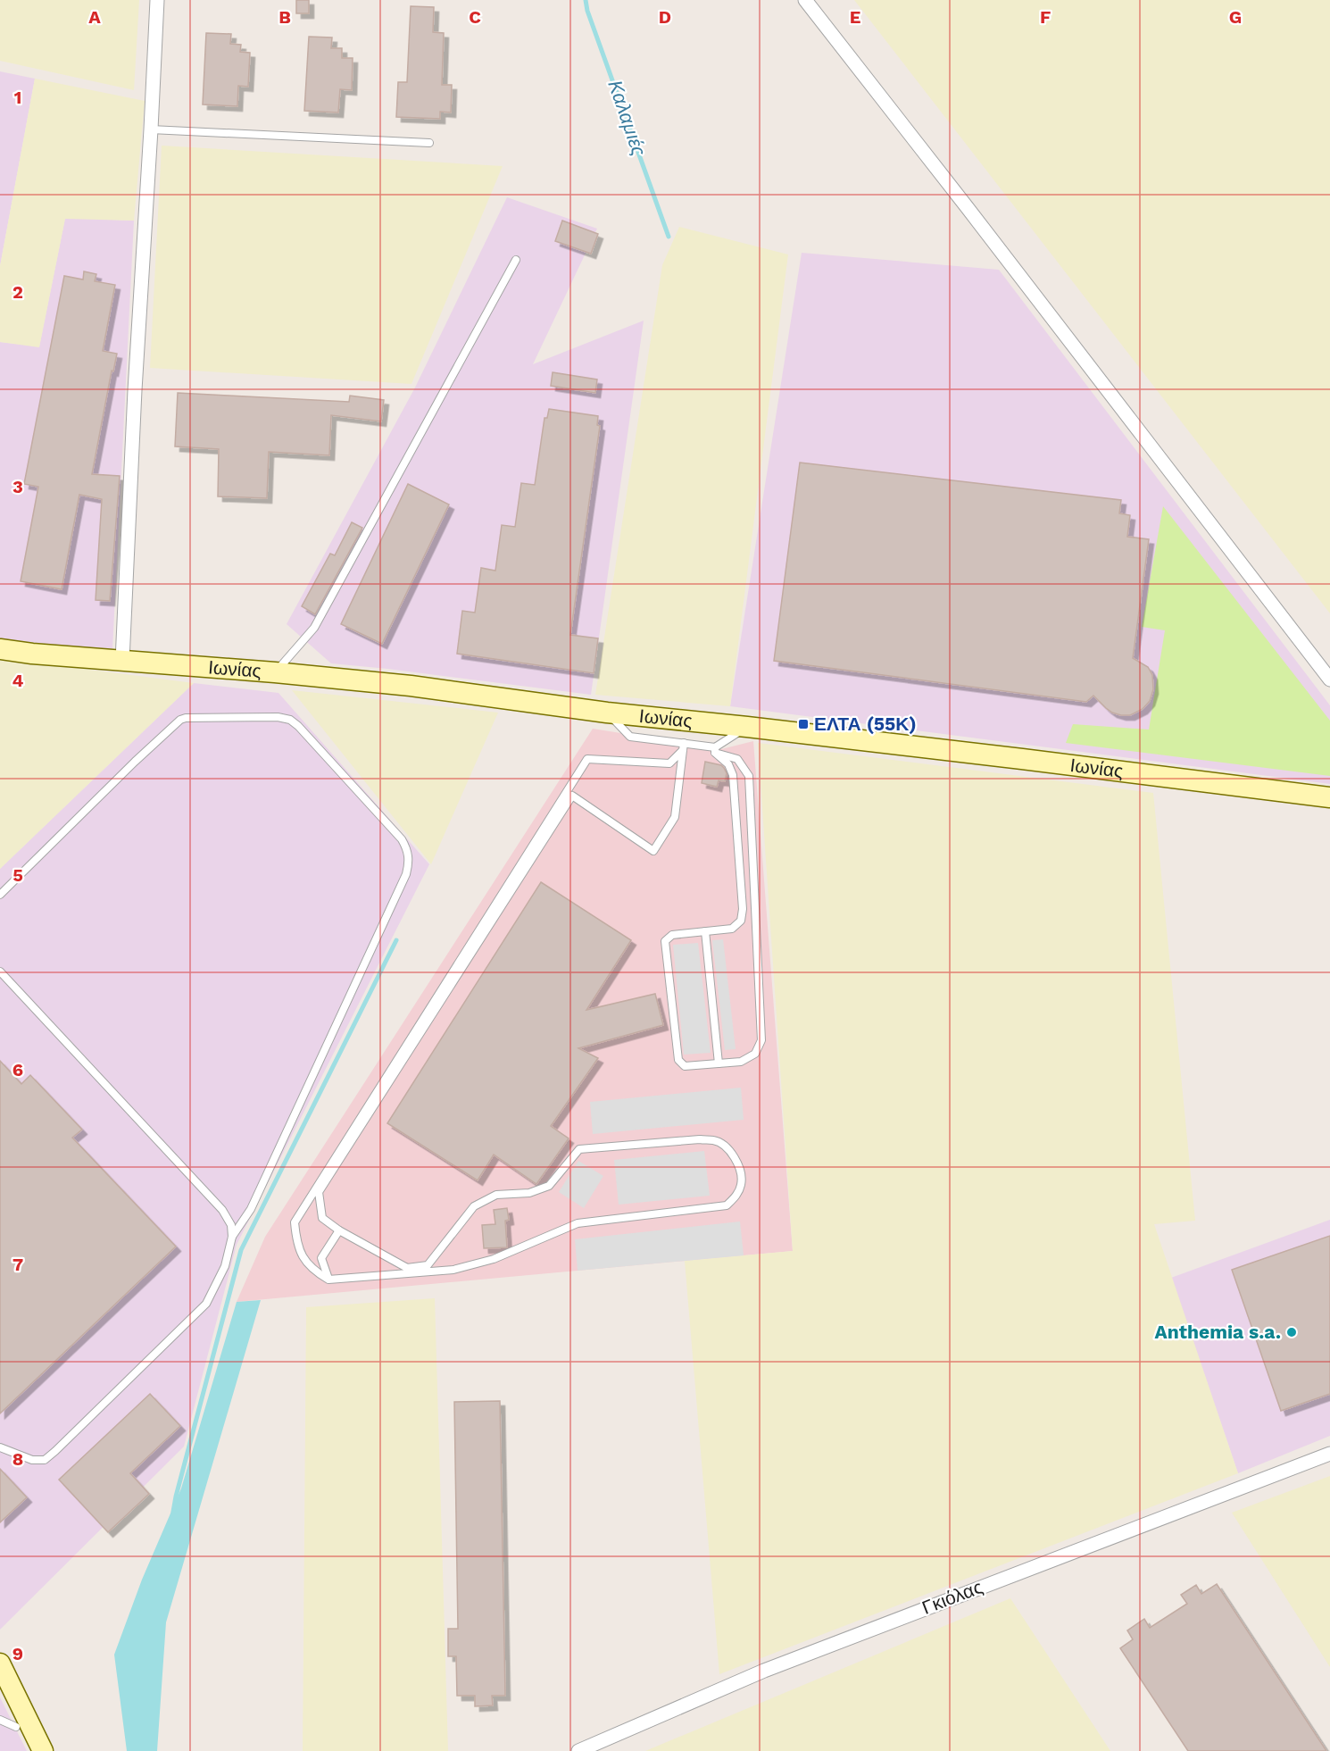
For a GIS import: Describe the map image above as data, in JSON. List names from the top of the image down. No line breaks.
{"streets":{"street":["Ιωνίας","Γκιόλας"]},"water":["Καλαμιές"],"places":{"transit":["ΕΛΤΑ (55Κ)"],"other":["Anthemia s.a."]},"grid":{"columns":["A","B","C","D","E","F","G"],"rows":["1","2","3","4","5","6","7","8","9"]}}
